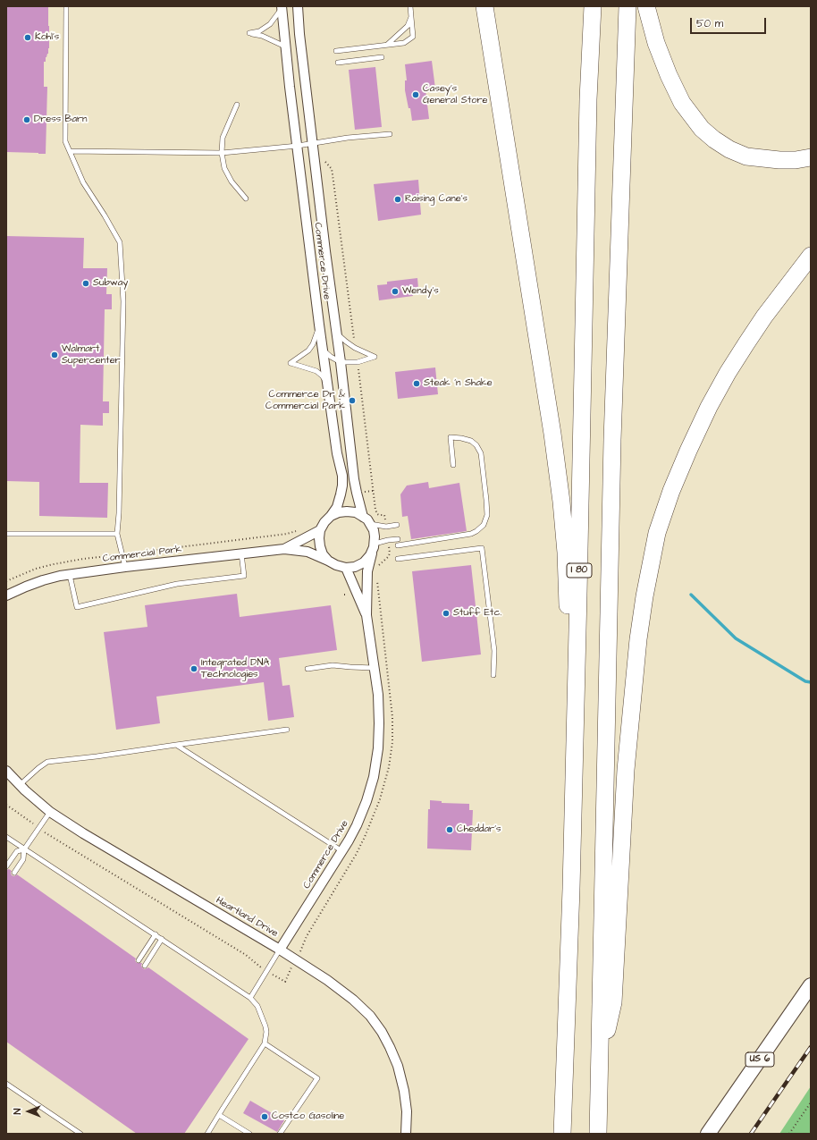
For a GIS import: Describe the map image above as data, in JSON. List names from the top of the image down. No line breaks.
{"streets":{"highway":["I 80"],"main road":["US 6"],"street":["Commerce Drive","Commercial Park","Heartland Drive"]},"crossings":[["Commerce Drive","Heartland Drive"]],"places":["Kohl's","Casey's General Store","Dress Barn","Raising Cane's","Subway","Wendy's","Walmart Supercenter","Steak 'n Shake","Commerce Dr & Commercial Park","Stuff Etc.","Integrated DNA Technologies","Cheddar's","Costco Gasoline"],"scale_bar":"50 m","north":"left"}
